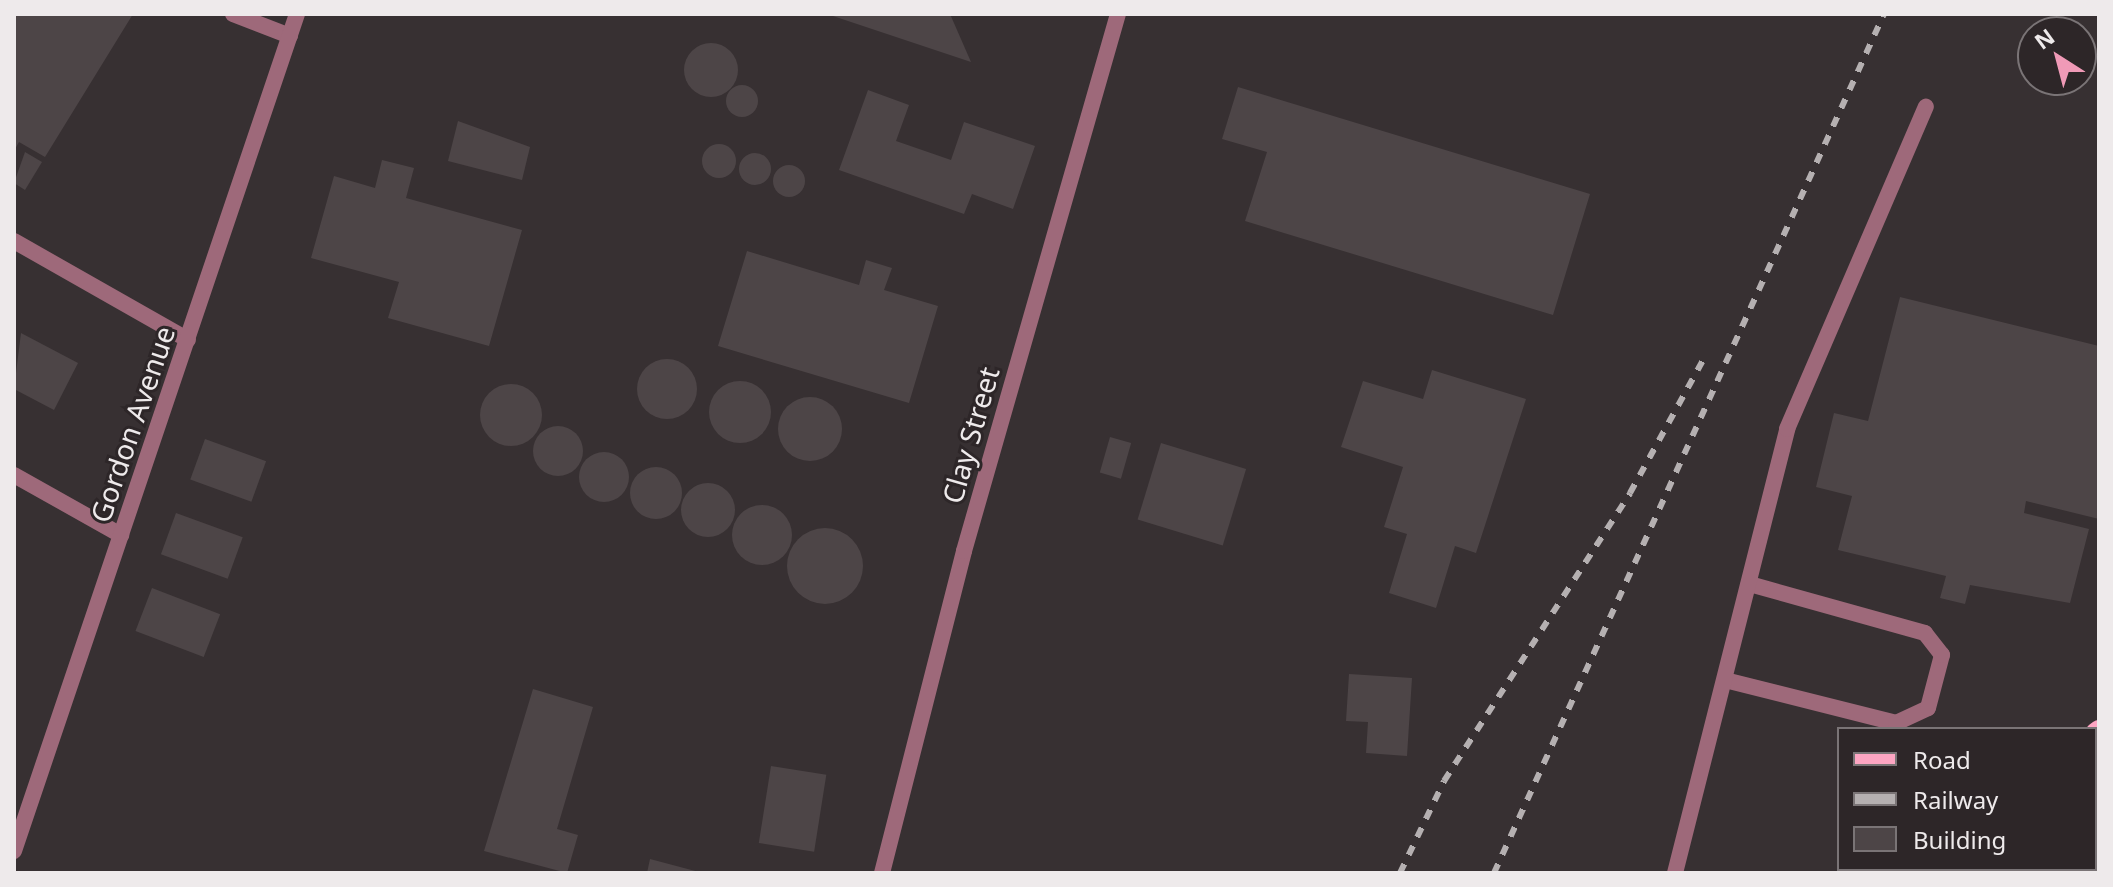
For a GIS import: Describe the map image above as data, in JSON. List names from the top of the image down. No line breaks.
{"streets":{"street":["Gordon Avenue","Clay Street"]},"legend":["Road","Railway","Building"],"north":"top left"}
